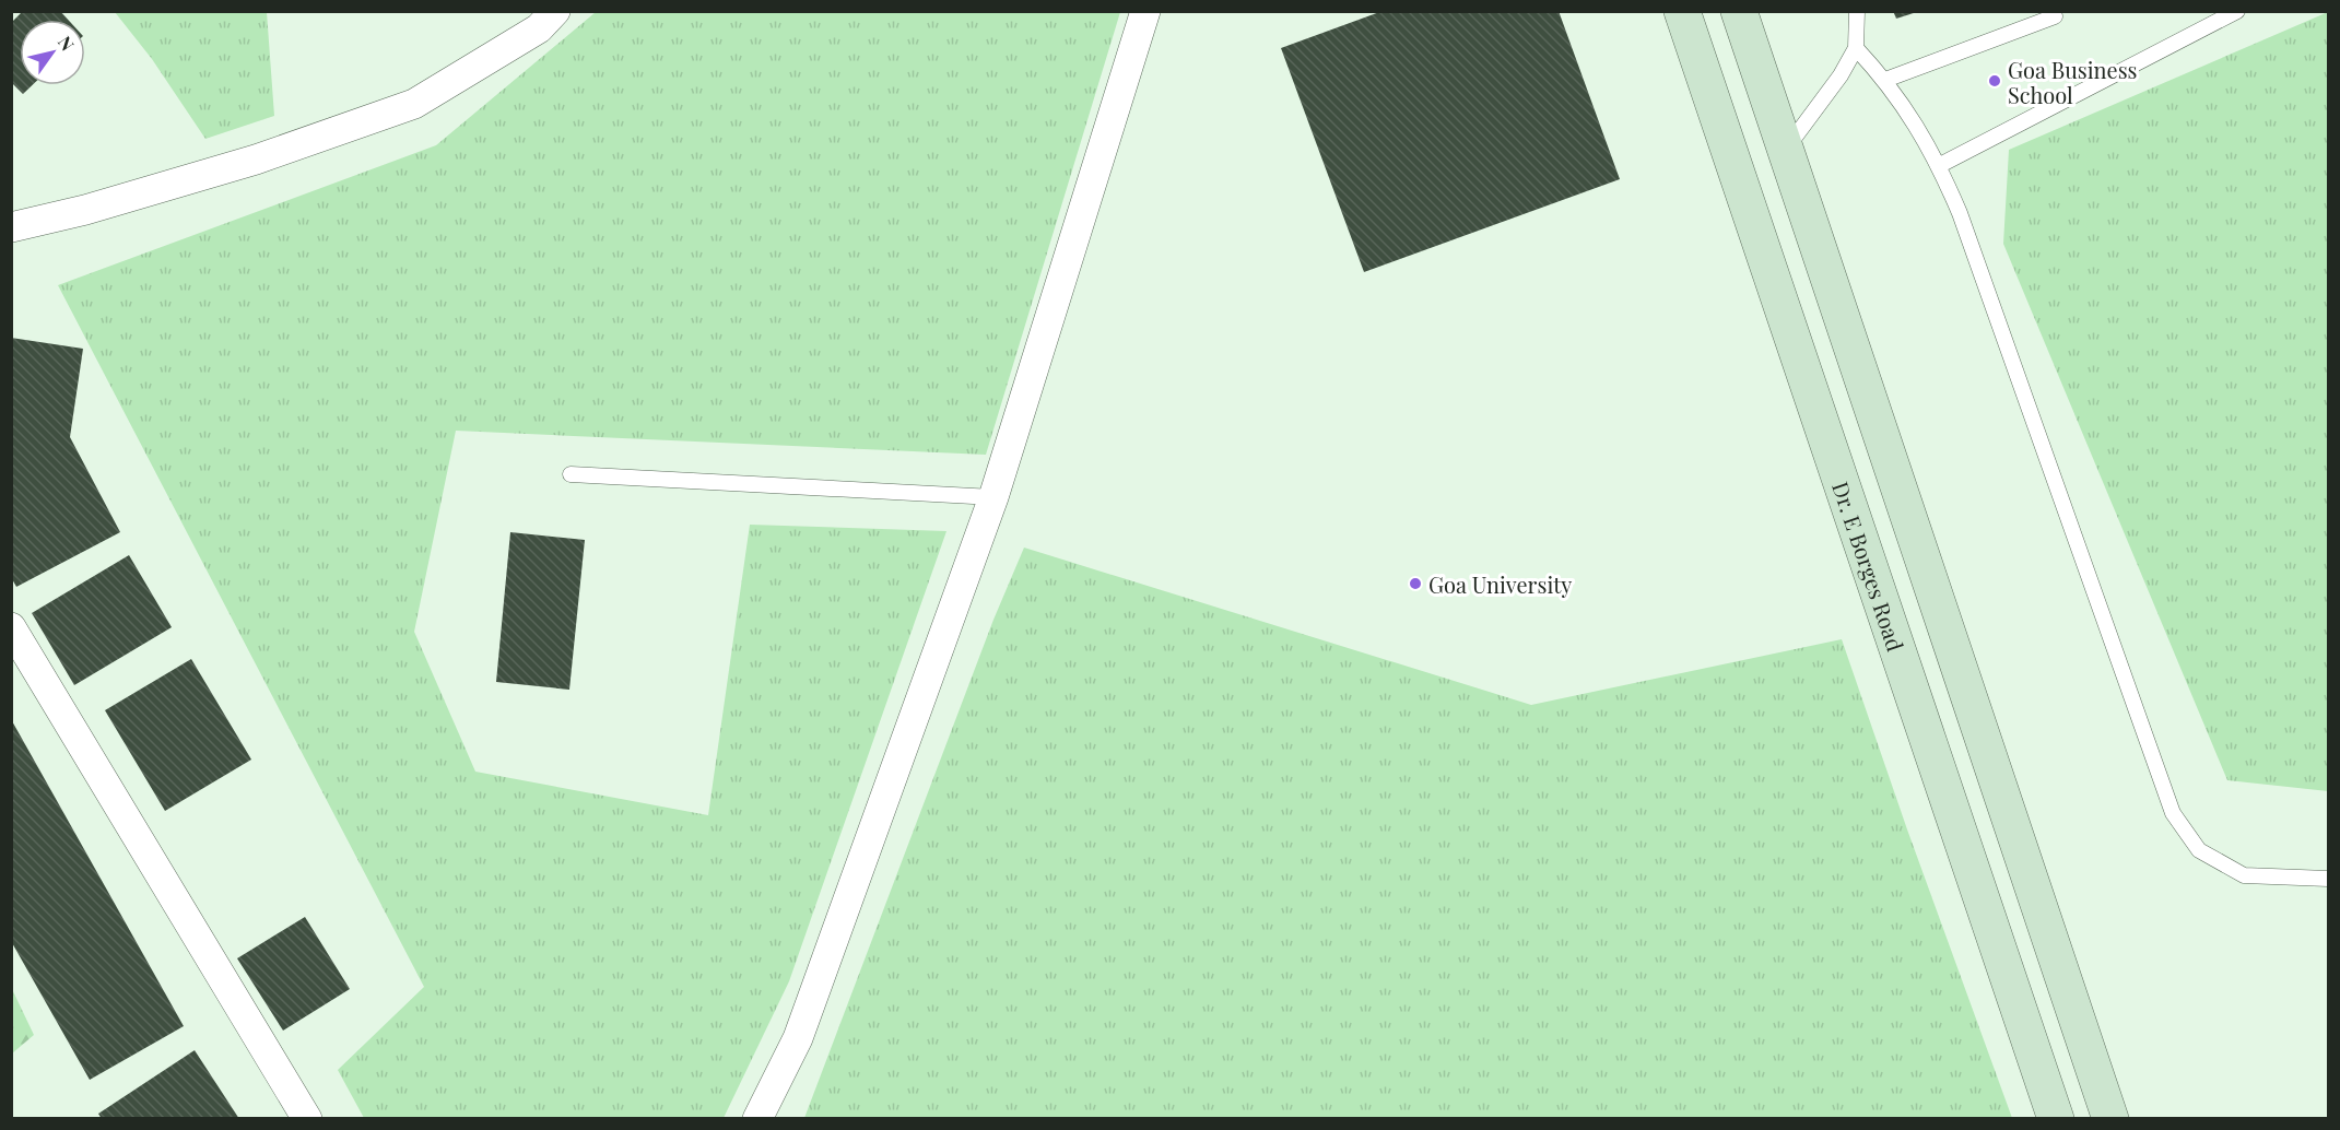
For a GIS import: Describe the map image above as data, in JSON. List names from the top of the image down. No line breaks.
{"streets":{"main road":["Dr. E Borges Road"]},"places":["Goa Business School","Goa University"],"north":"top right"}
